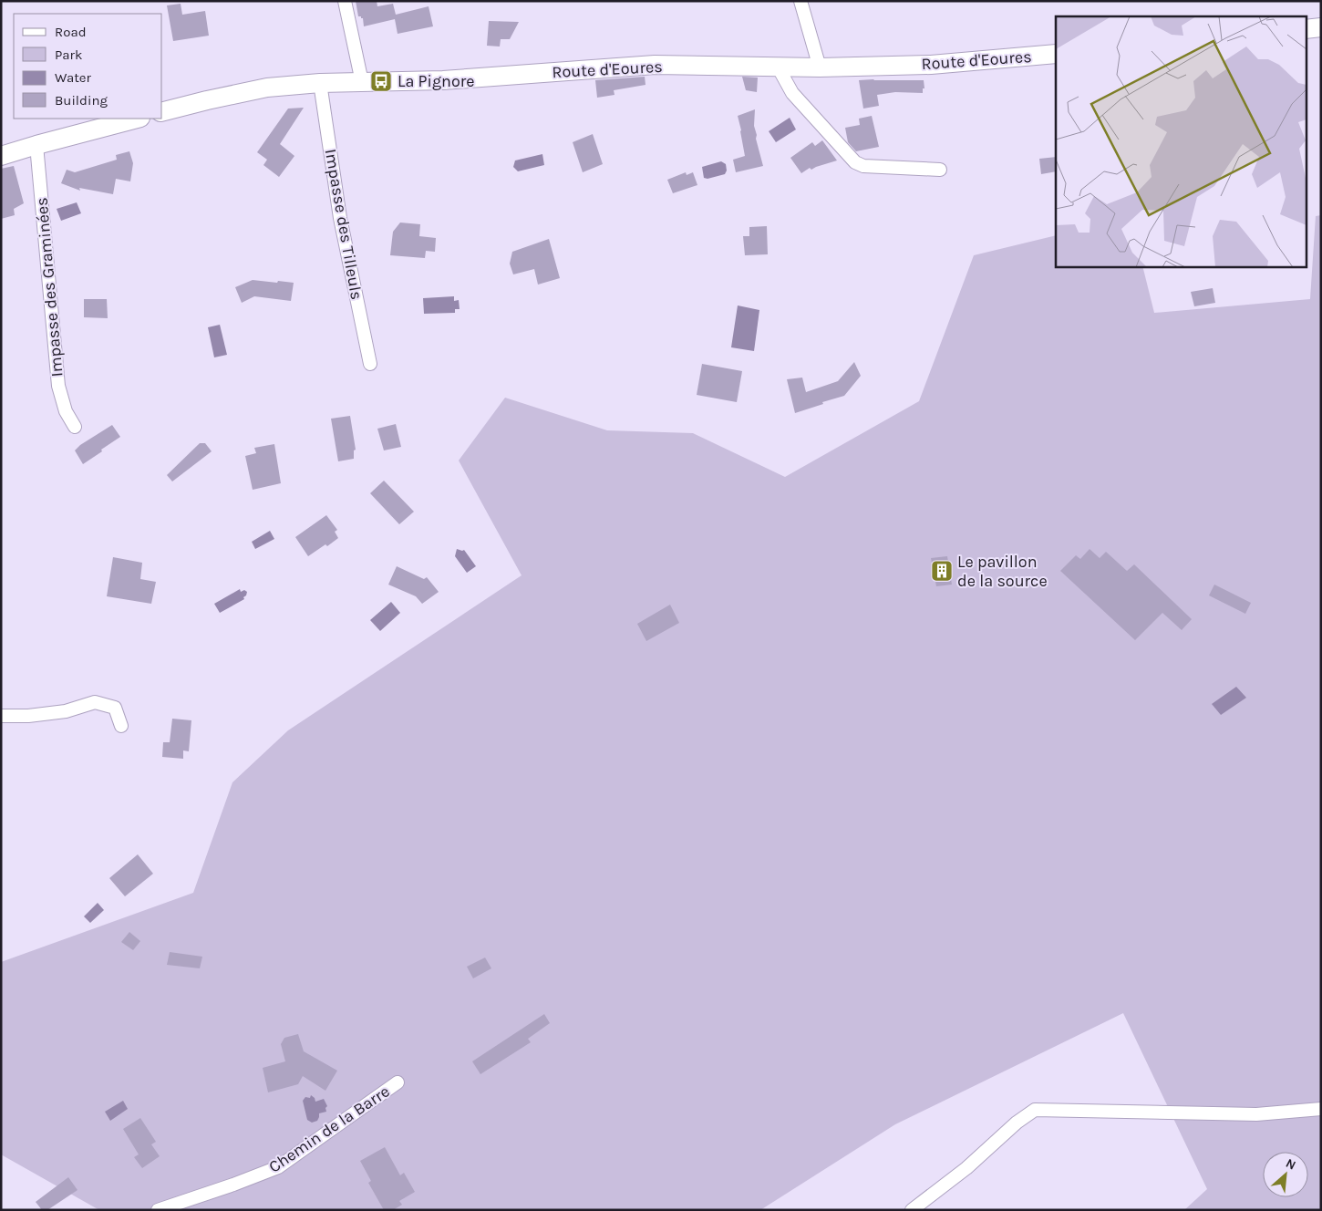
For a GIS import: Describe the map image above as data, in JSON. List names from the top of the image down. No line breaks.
{"streets":{"street":["Route d'Eoures","Impasse des Tilleuls","Impasse des Graminées","Chemin de la Barre"]},"crossings":[["Route d'Eoures","Impasse des Tilleuls"]],"places":{"bus stop":["La Pignore"],"building":["Le pavillon de la source"]},"legend":["Road","Park","Water","Building"],"north":"top right"}
